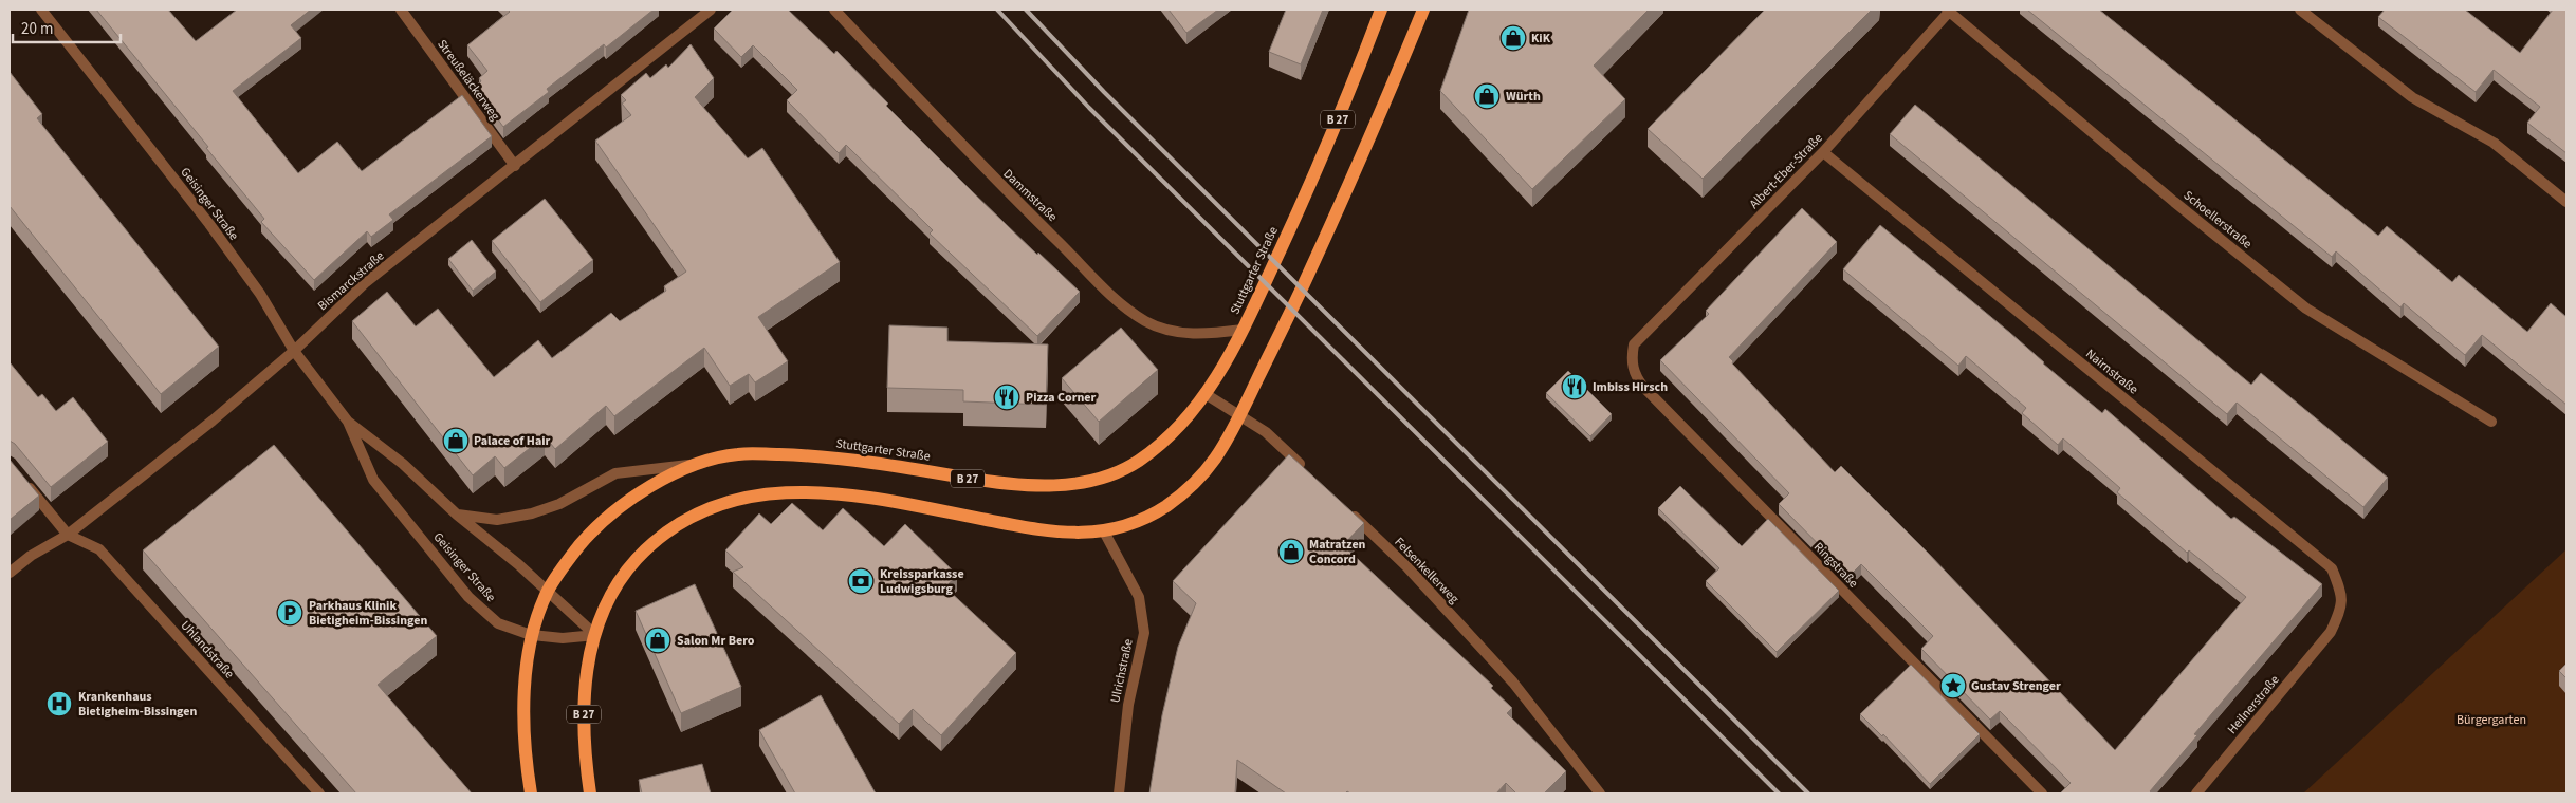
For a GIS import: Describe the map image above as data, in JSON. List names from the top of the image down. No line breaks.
{"streets":{"main road":["B 27","Stuttgarter Straße"],"street":["Streußeläckerweg","Albert-Eber-Straße","Dammstraße","Geisinger Straße","Schoellerstraße","Bismarckstraße","Nairnstraße","Ringstraße","Felsenkellerweg","Uhlandstraße","Ulrichstraße","Heilnerstraße"]},"crossings":[["Streußeläckerweg","Bismarckstraße"],["B 27","Geisinger Straße"],["B 27","Ulrichstraße"],["Albert-Eber-Straße","Schoellerstraße"],["Albert-Eber-Straße","Nairnstraße"],["Albert-Eber-Straße","Ringstraße"],["Dammstraße","Stuttgarter Straße"],["Geisinger Straße","Stuttgarter Straße"],["Geisinger Straße","Bismarckstraße"],["Bismarckstraße","Uhlandstraße"],["Nairnstraße","Heilnerstraße"]],"parks":["Bürgergarten"],"places":{"shop":["KiK","Würth","Palace of Hair","Matratzen Concord","Salon Mr Bero"],"restaurant":["Imbiss Hirsch","Pizza Corner"],"bank":["Kreissparkasse Ludwigsburg"],"parking":["Parkhaus Klinik Bietigheim-Bissingen"],"place":["Gustav Strenger"],"hospital":["Krankenhaus Bietigheim-Bissingen"]},"scale_bar":"20 m"}
